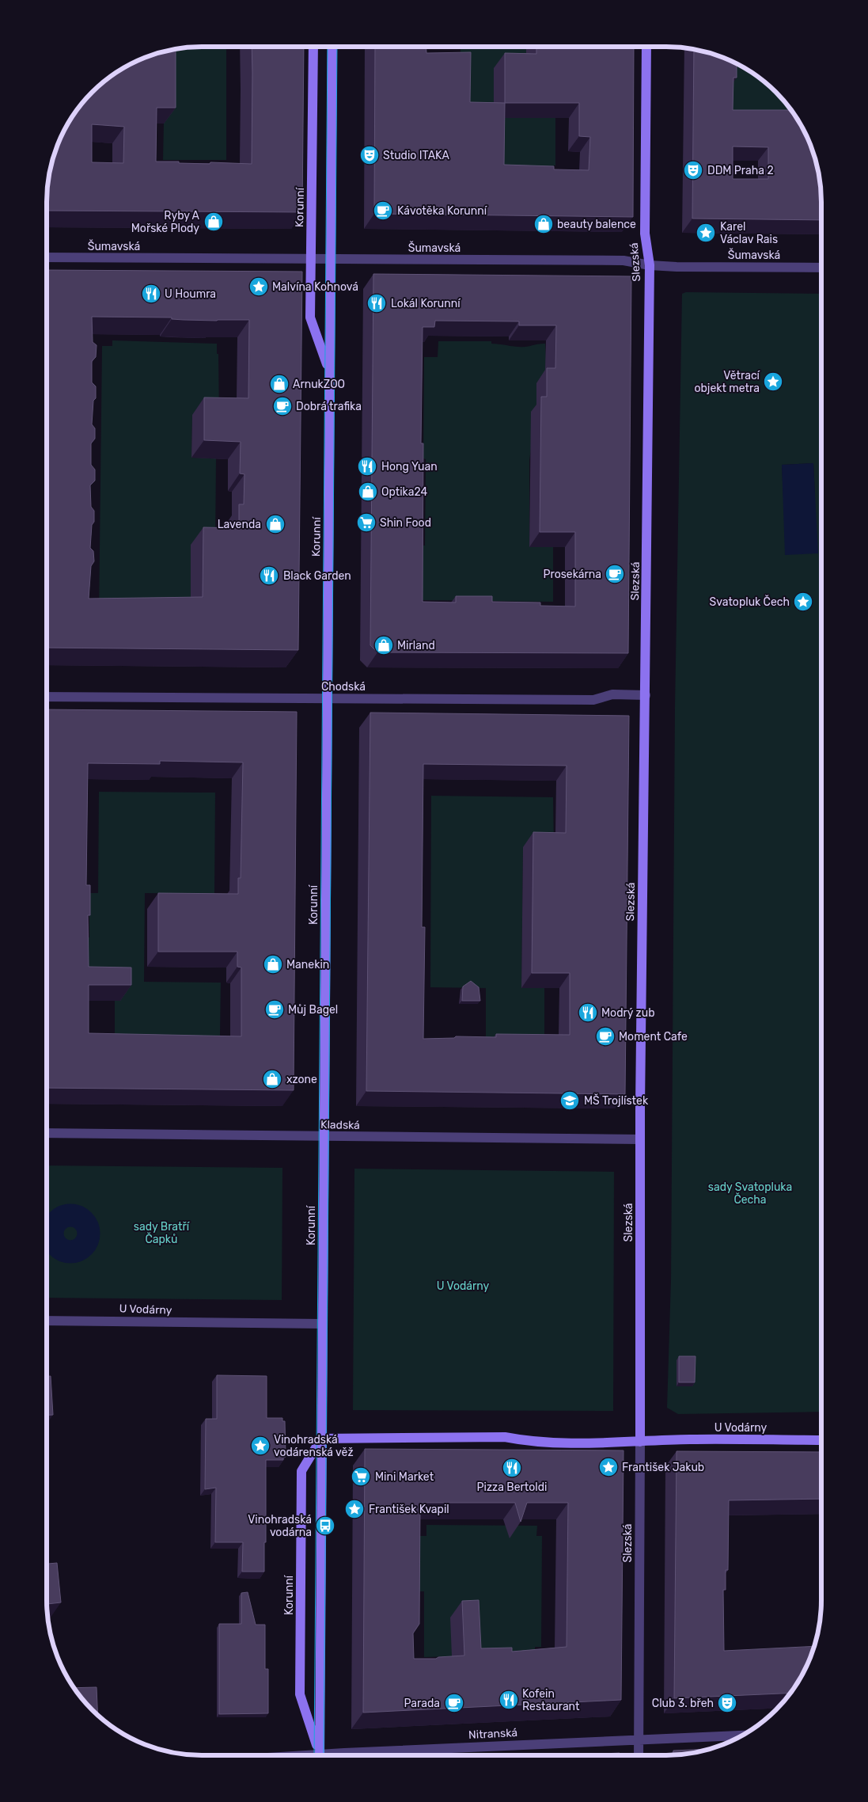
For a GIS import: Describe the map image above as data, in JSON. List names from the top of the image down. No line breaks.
{"streets":{"street":["Korunní","Šumavská","Slezská","Chodská","Kladská","U Vodárny","Nitranská"]},"crossings":[["Korunní","Šumavská"],["Korunní","Chodská"],["Korunní","Kladská"],["Korunní","U Vodárny"],["Šumavská","Slezská"],["Slezská","Chodská"],["Slezská","Kladská"],["Slezská","U Vodárny"],["Slezská","Nitranská"]],"parks":["sady Svatopluka Čecha","sady Bratří Čapků","U Vodárny"],"places":{"theatre":["Studio ITAKA","DDM Praha 2","Club 3. břeh"],"cafe":["Kávotěka Korunní","Dobrá trafika","Prosekárna","Můj Bagel","Moment Cafe","Parada"],"shop":["Ryby A Mořské Plody","beauty balence","ArnukZOO","Optika24","Lavenda","Mirland","Manekin","xzone"],"place":["Karel Václav Rais","Malvína Kohnová","Větrací objekt metra","Svatopluk Čech","Vinohradská vodárenská věž","František Jakub","František Kvapil"],"restaurant":["U Houmra","Lokál Korunní","Hong Yuan","Black Garden","Modrý zub","Pizza Bertoldi","Kofein Restaurant"],"supermarket":["Shin Food","Mini Market"],"school or university":["MŠ Trojlístek"],"bus stop":["Vinohradská vodárna"]}}
